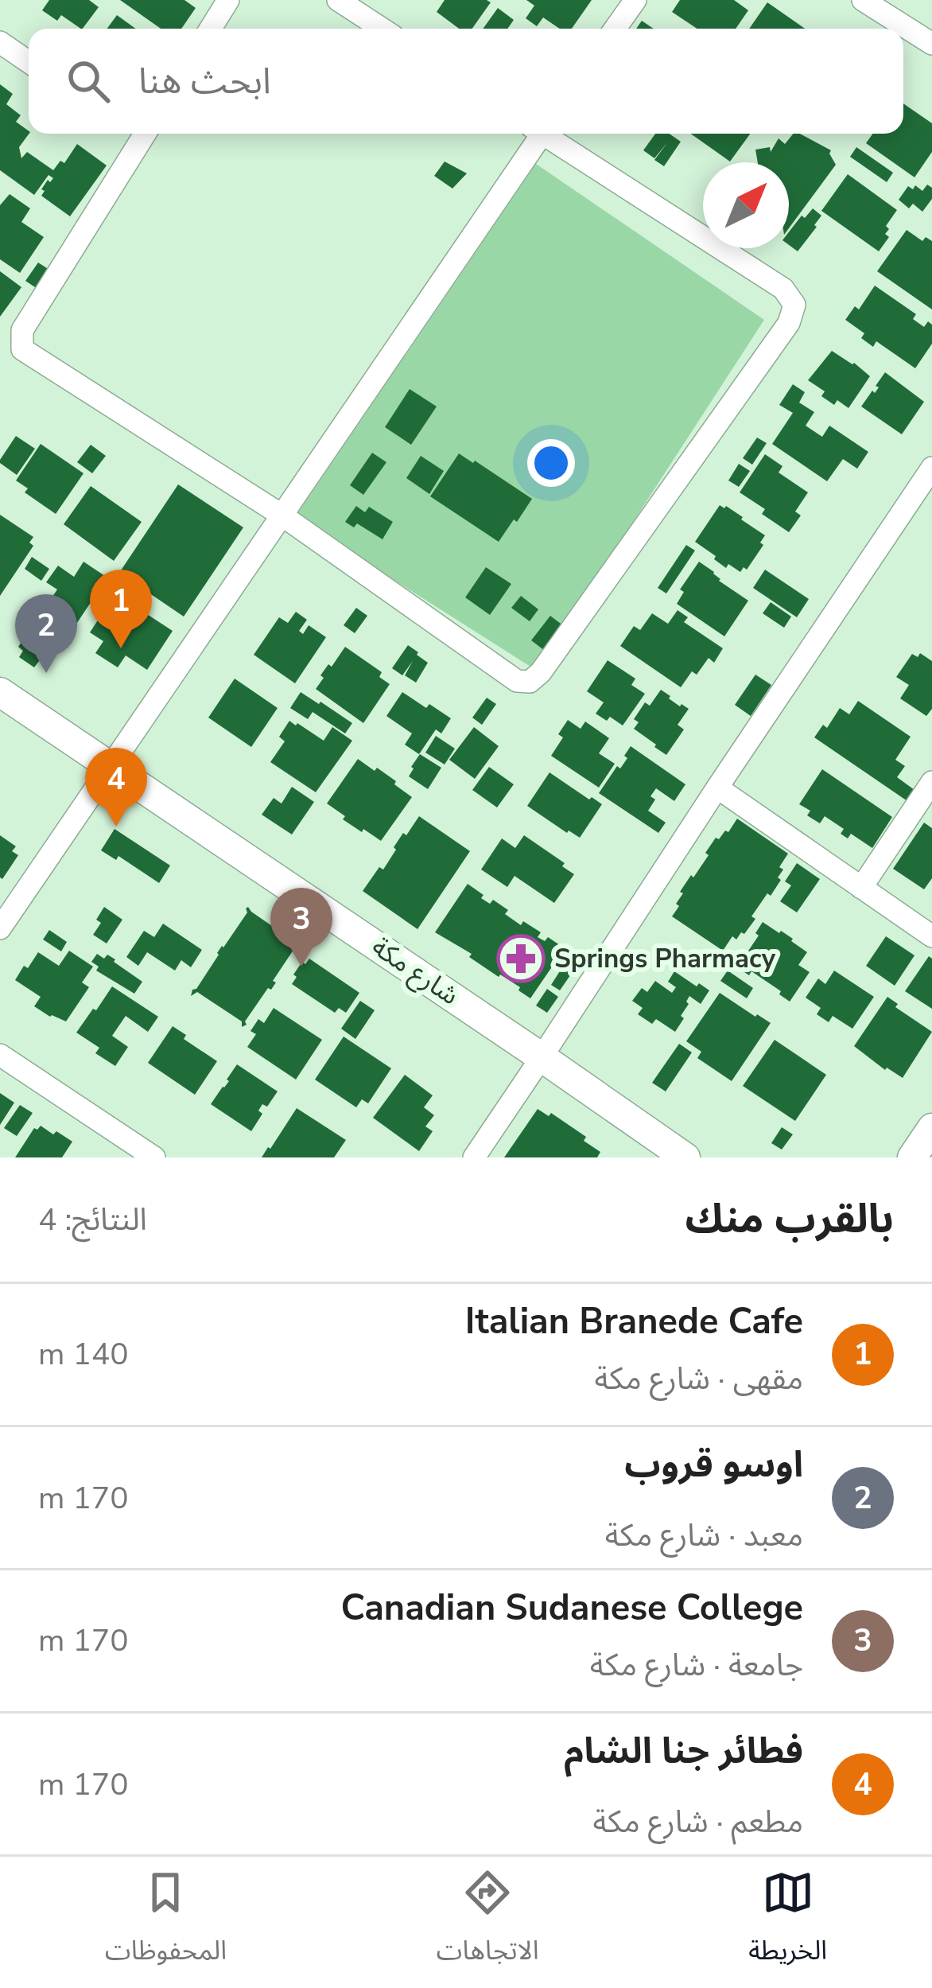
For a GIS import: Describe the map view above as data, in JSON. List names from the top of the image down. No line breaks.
{"streets":{"street":["شارع مكة"]},"places":{"pharmacy":["Springs Pharmacy"]},"north":"top right","page":{"search":"ابحث هنا","pins":["1","2","4","3"],"heading":["بالقرب منك","النتائج: 4"],"list":[{"mark":"1","name":"Italian Branede Cafe","note":"مقهى · شارع مكة","value":"140 m"},{"mark":"2","name":"اوسو قروب","note":"معبد · شارع مكة","value":"170 m"},{"mark":"3","name":"Canadian Sudanese College","note":"جامعة · شارع مكة","value":"170 m"},{"mark":"4","name":"فطائر جنا الشام","note":"مطعم · شارع مكة","value":"170 m"}],"nav":["الخريطة","الاتجاهات","المحفوظات"]}}
